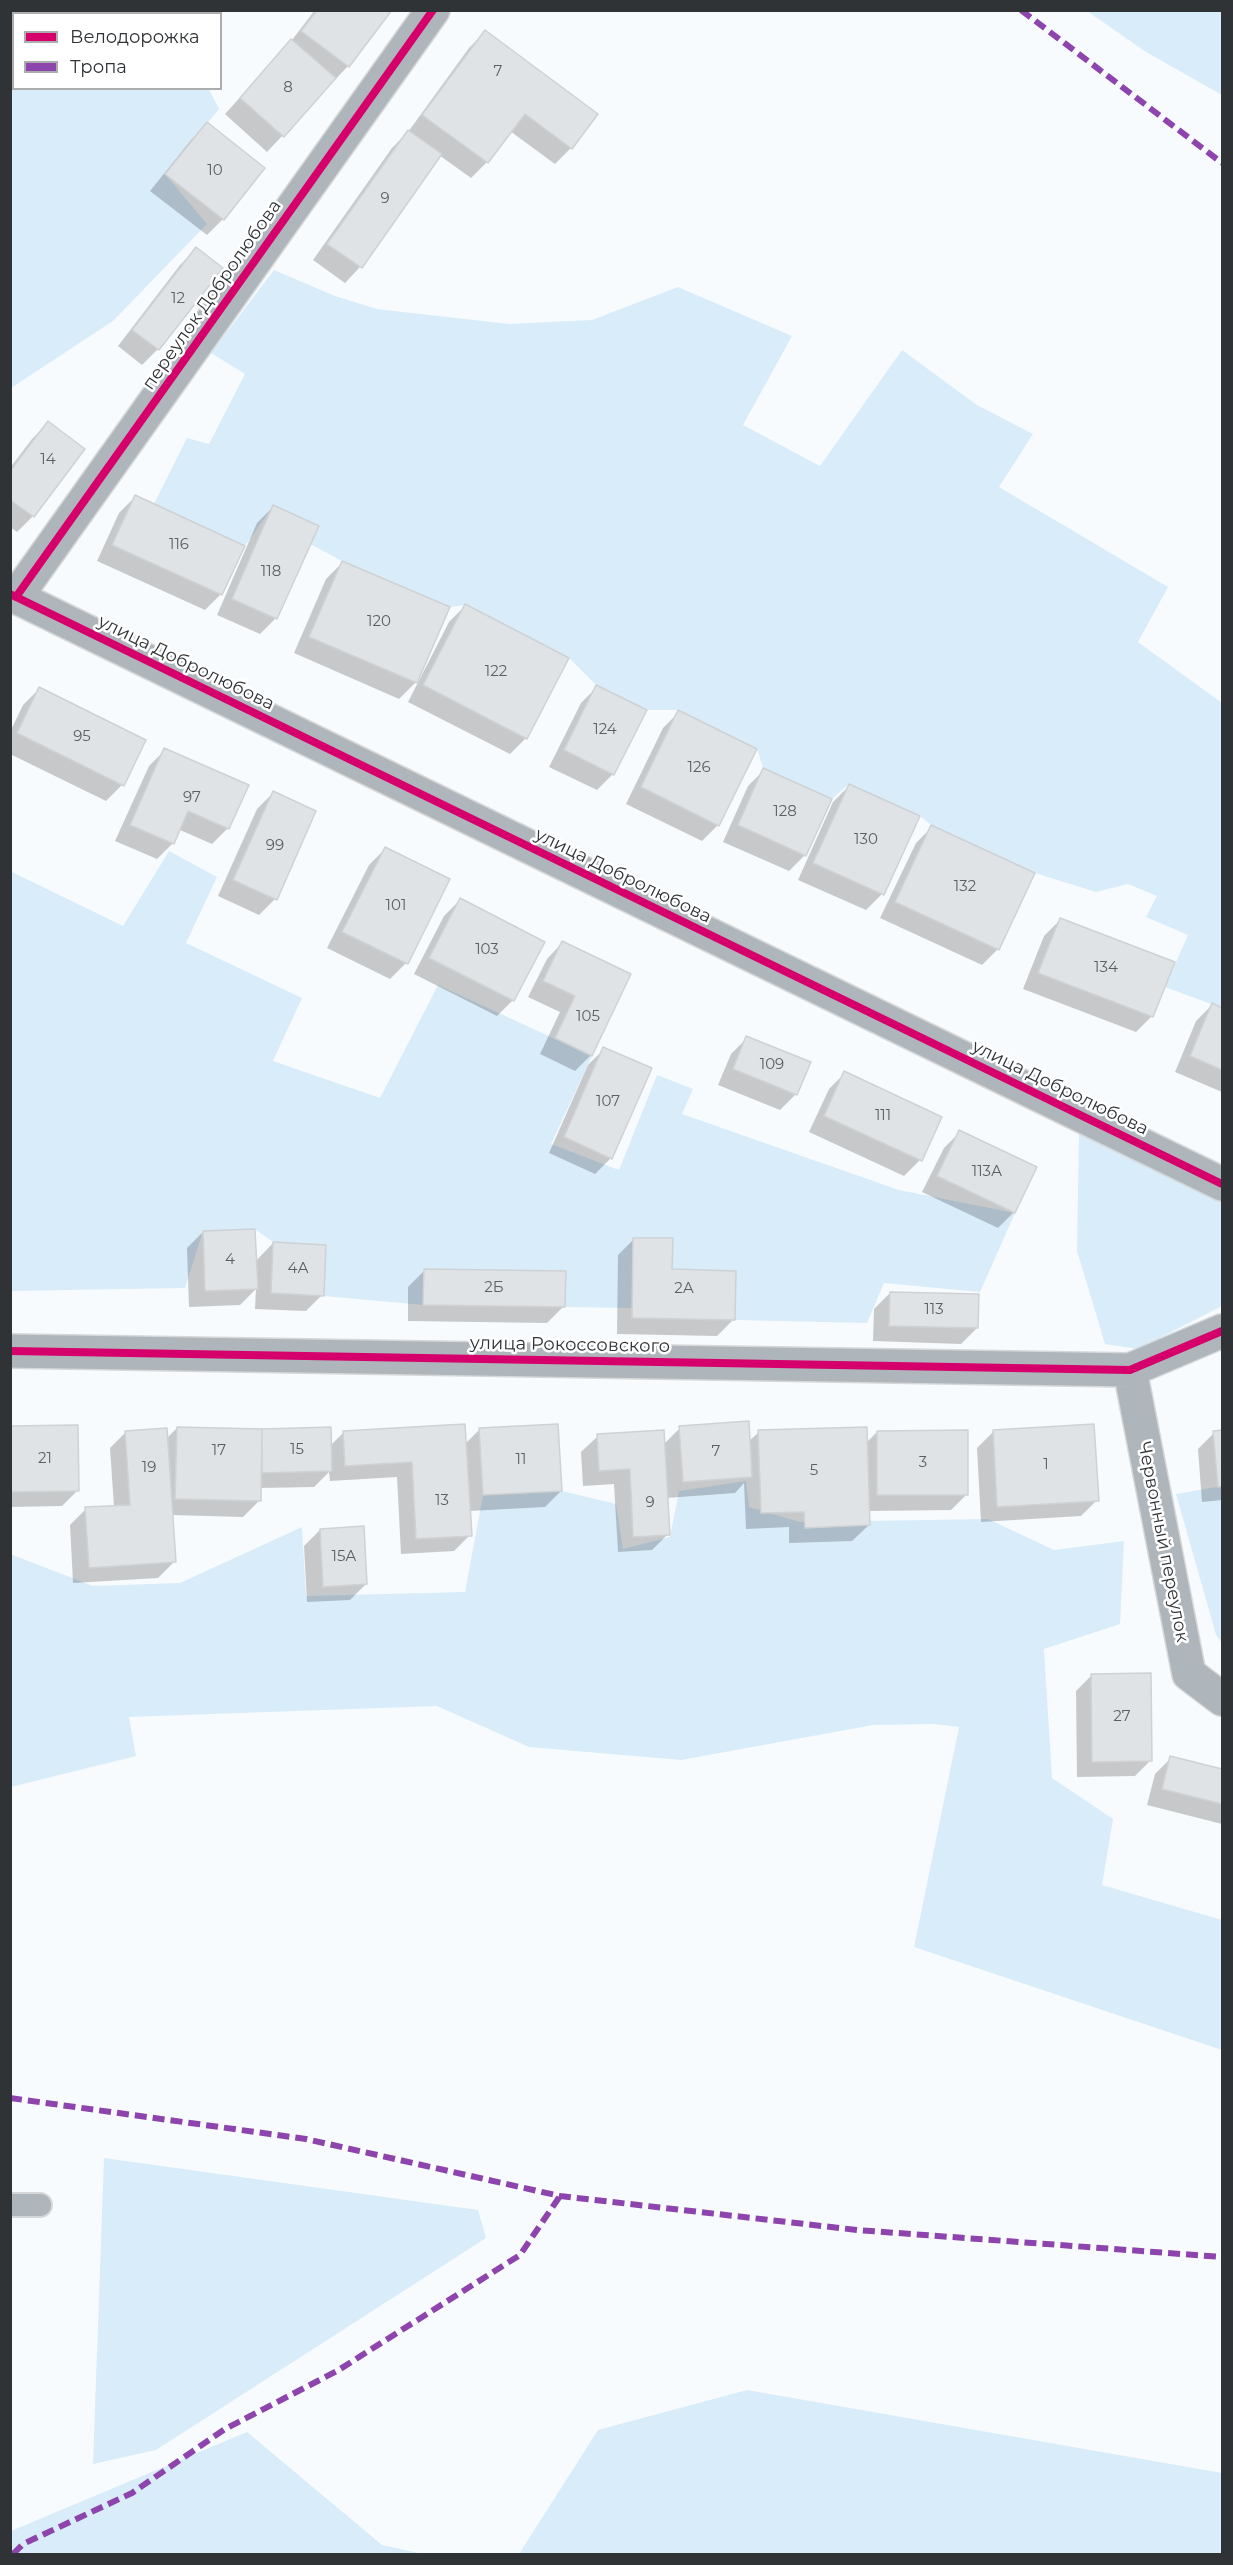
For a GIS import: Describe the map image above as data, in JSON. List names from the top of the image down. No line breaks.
{"streets":{"street":["переулок Добролюбова","улица Добролюбова","улица Рокоссовского","Червонный переулок"]},"crossings":[["переулок Добролюбова","улица Добролюбова"],["улица Рокоссовского","Червонный переулок"]],"house_numbers":["7","8","10","9","12","14","116","118","120","122","124","95","126","97","128","130","99","132","101","103","134","105","109","107","111","113А","4","4А","2Б","2А","113","15","17","7","21","11","3","1","19","5","13","9","15А","27"],"legend":["Велодорожка","Тропа"]}
